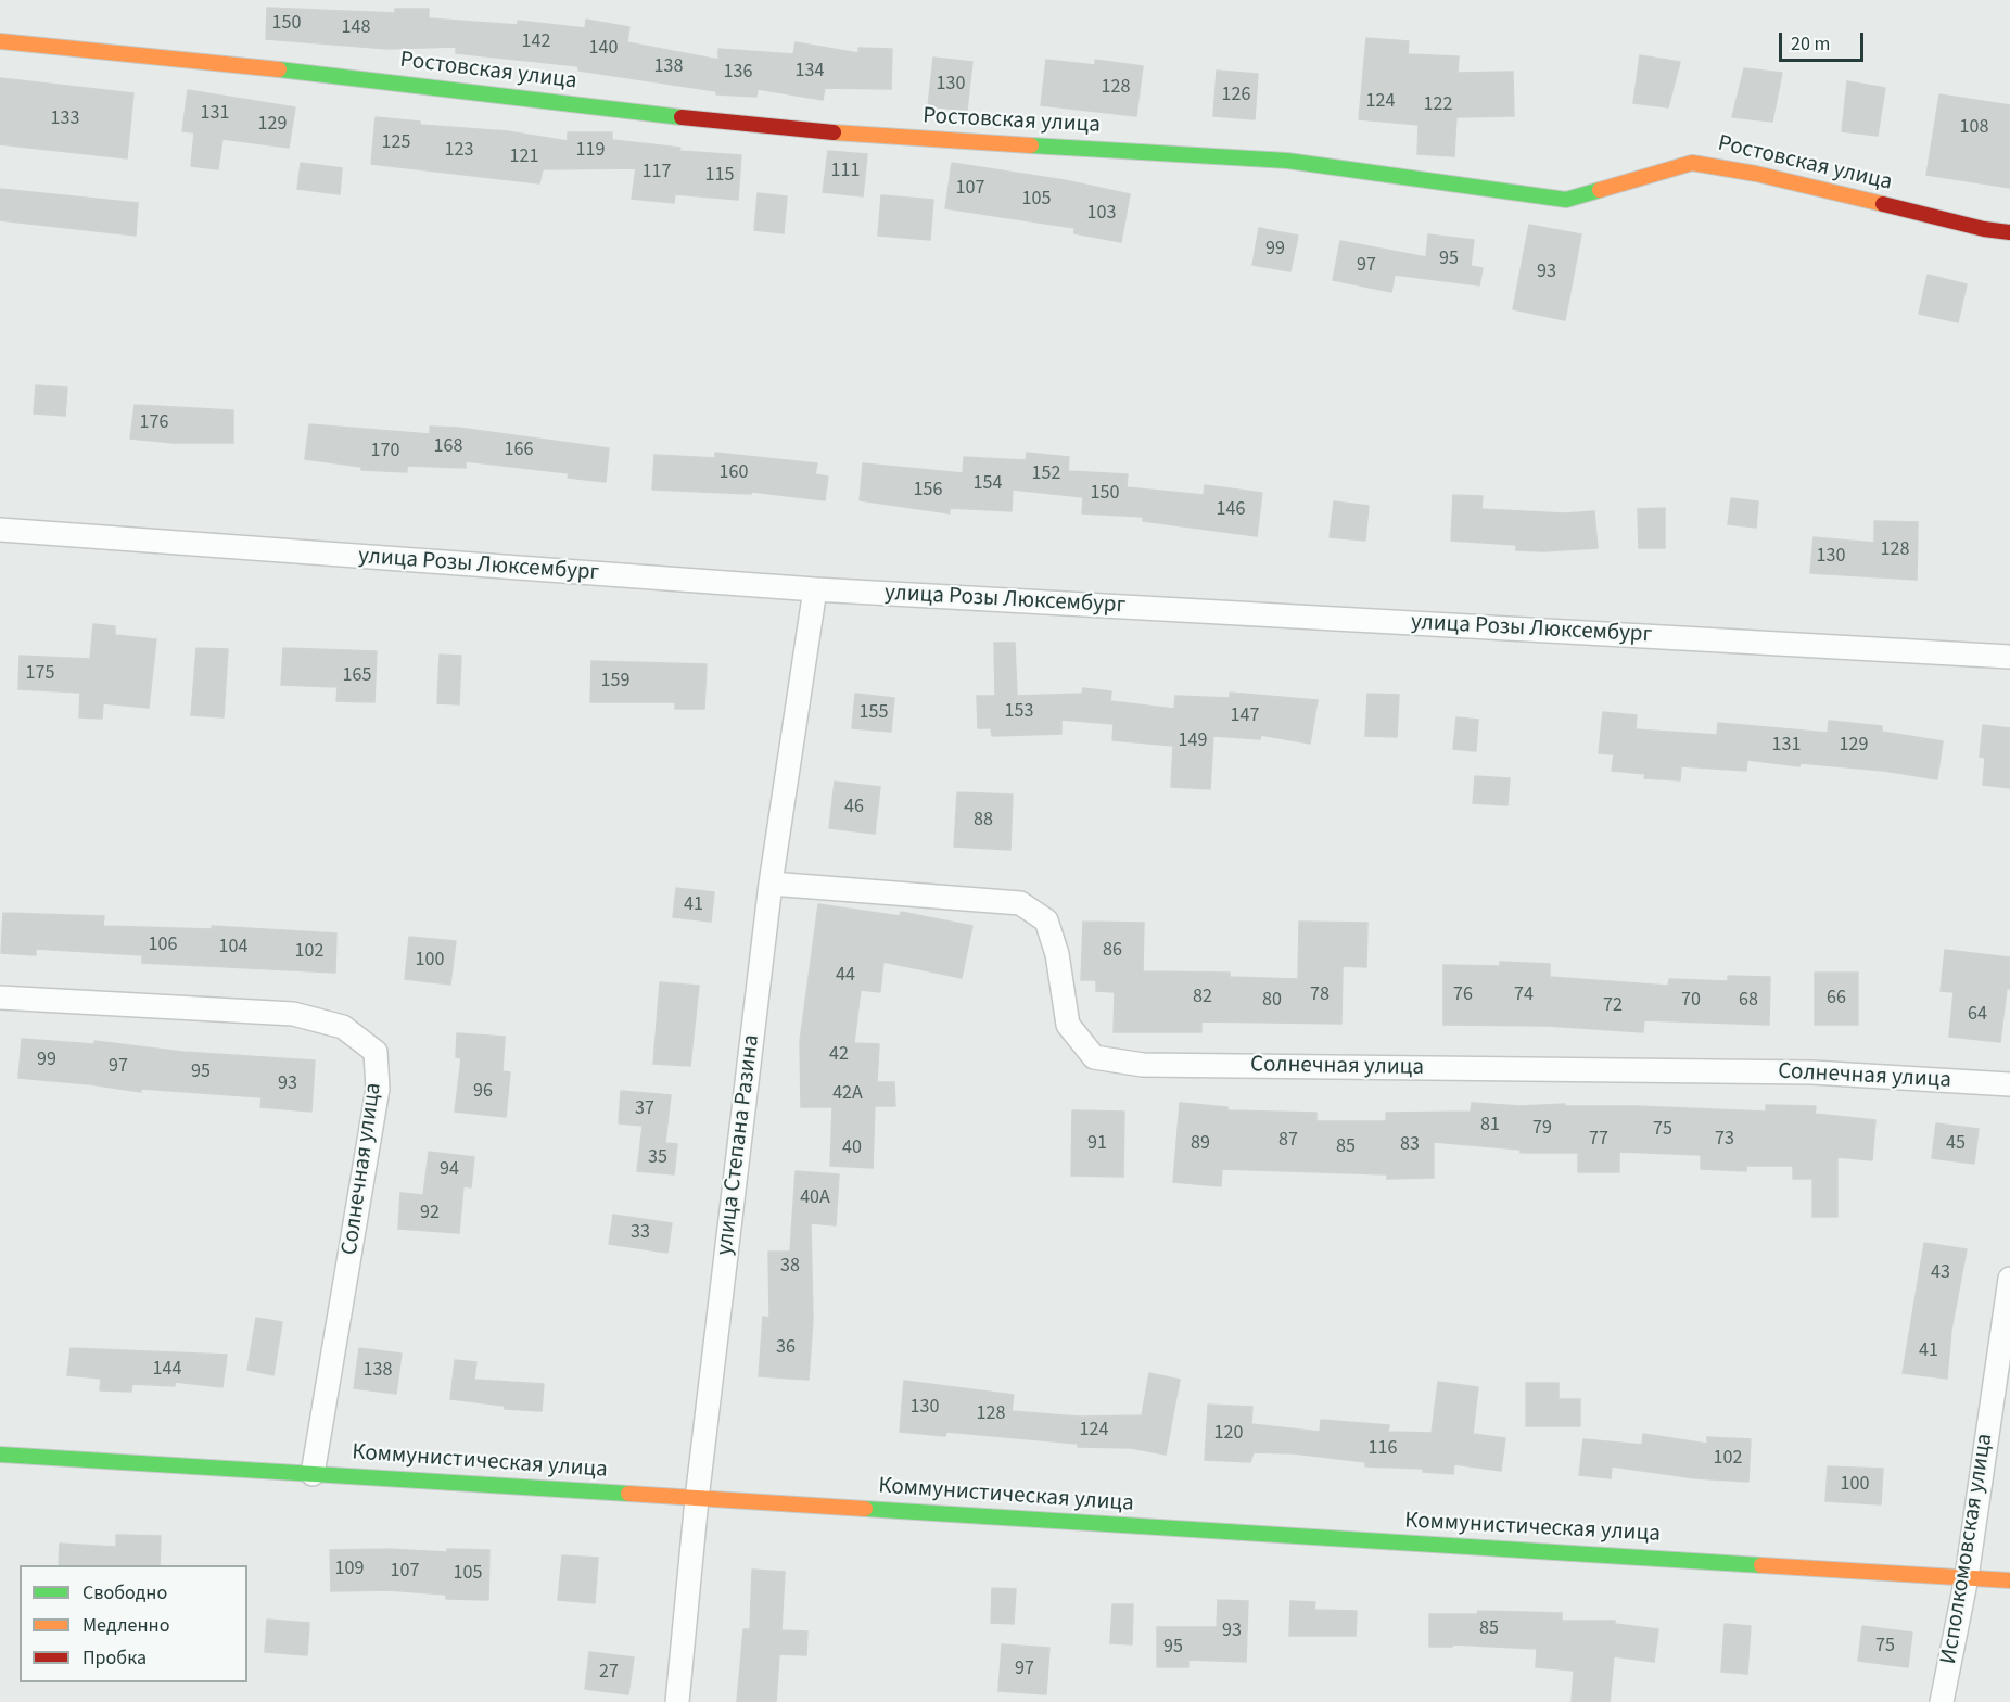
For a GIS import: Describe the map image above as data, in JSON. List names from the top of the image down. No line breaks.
{"streets":{"street":["Ростовская улица","улица Розы Люксембург","Солнечная улица","улица Степана Разина","Коммунистическая улица","Исполкомовская улица"]},"crossings":[["улица Розы Люксембург","улица Степана Разина"],["Солнечная улица","улица Степана Разина"],["Солнечная улица","Коммунистическая улица"],["улица Степана Разина","Коммунистическая улица"],["Коммунистическая улица","Исполкомовская улица"]],"house_numbers":["150","148","142","140","138","134","136","130","128","126","124","122","131","133","129","108","125","123","119","121","111","117","115","107","105","103","99","95","97","93","176","168","166","170","160","152","154","156","150","146","128","130","175","165","159","153","155","147","149","131","129","46","88","41","106","104","86","102","100","44","78","76","74","82","66","80","70","68","72","64","42","99","97","95","93","96","42А","37","81","79","75","77","73","87","91","89","45","83","85","40","35","94","40А","92","33","38","43","36","41","144","138","130","128","124","120","116","102","100","109","107","105","85","93","75","95","97","27"],"legend":["Свободно","Медленно","Пробка"],"scale_bar":"20 m"}
